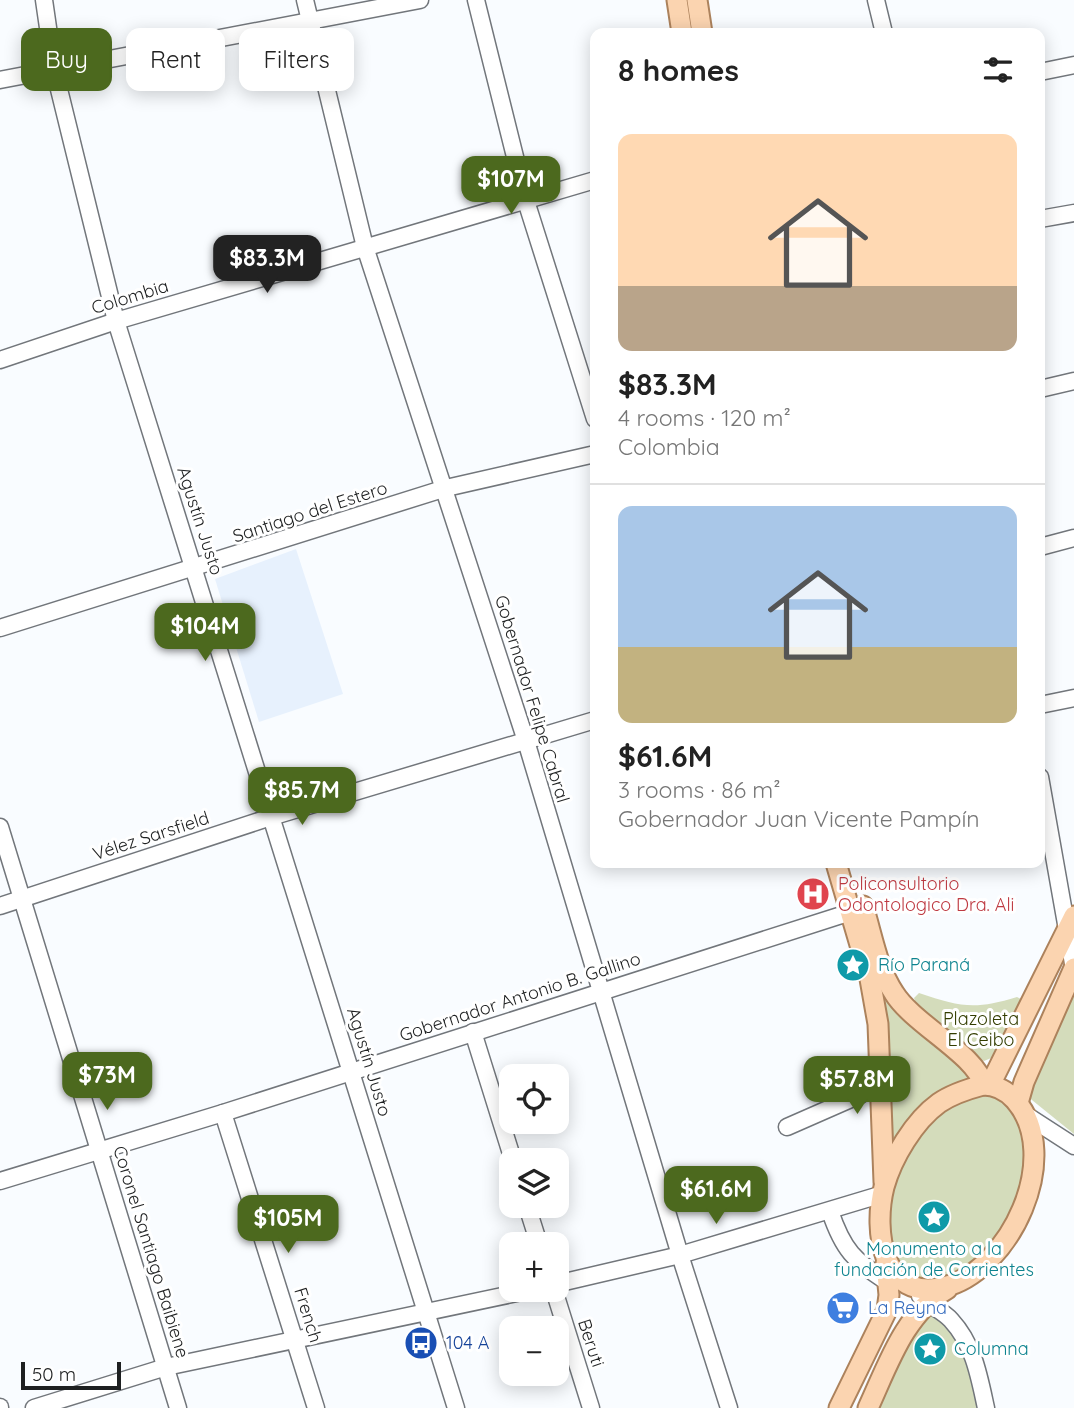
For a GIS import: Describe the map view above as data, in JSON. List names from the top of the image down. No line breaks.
{"streets":{"street":["Colombia","Santiago del Estero","Agustín Justo","Gobernador Felipe Cabral","Vélez Sarsfield","Gobernador Antonio B. Gallino","Coronel Santiago Baibiene","French","Beruti"]},"crossings":[["Colombia","Agustín Justo"],["Colombia","Gobernador Felipe Cabral"],["Santiago del Estero","Agustín Justo"],["Santiago del Estero","Gobernador Felipe Cabral"],["Agustín Justo","Vélez Sarsfield"],["Agustín Justo","Gobernador Antonio B. Gallino"],["Gobernador Felipe Cabral","Vélez Sarsfield"],["Gobernador Felipe Cabral","Gobernador Antonio B. Gallino"],["Vélez Sarsfield","Coronel Santiago Baibiene"],["Gobernador Antonio B. Gallino","Coronel Santiago Baibiene"],["Gobernador Antonio B. Gallino","French"]],"parks":["Plazoleta El Ceibo"],"places":{"hospital":["Policonsultorio Odontologico Dra. Ali"],"place":["Río Paraná","Monumento a la fundación de Corrientes","Columna"],"supermarket":["La Reyna"],"bus stop":["104 A"]},"scale_bar":"50 m","page":{"chip":["Buy","Rent","Filters"],"heading":"8 homes","list":[{"name":"$83.3M","note":"4 rooms · 120 m² · Colombia"},{"name":"$61.6M","note":"3 rooms · 86 m² · Gobernador Juan Vicente Pampín"}],"price":["$107M","$83.3M","$104M","$85.7M","$73M","$57.8M","$61.6M","$105M"],"map_buttons":["+","−"],"scale":"50 m"}}
